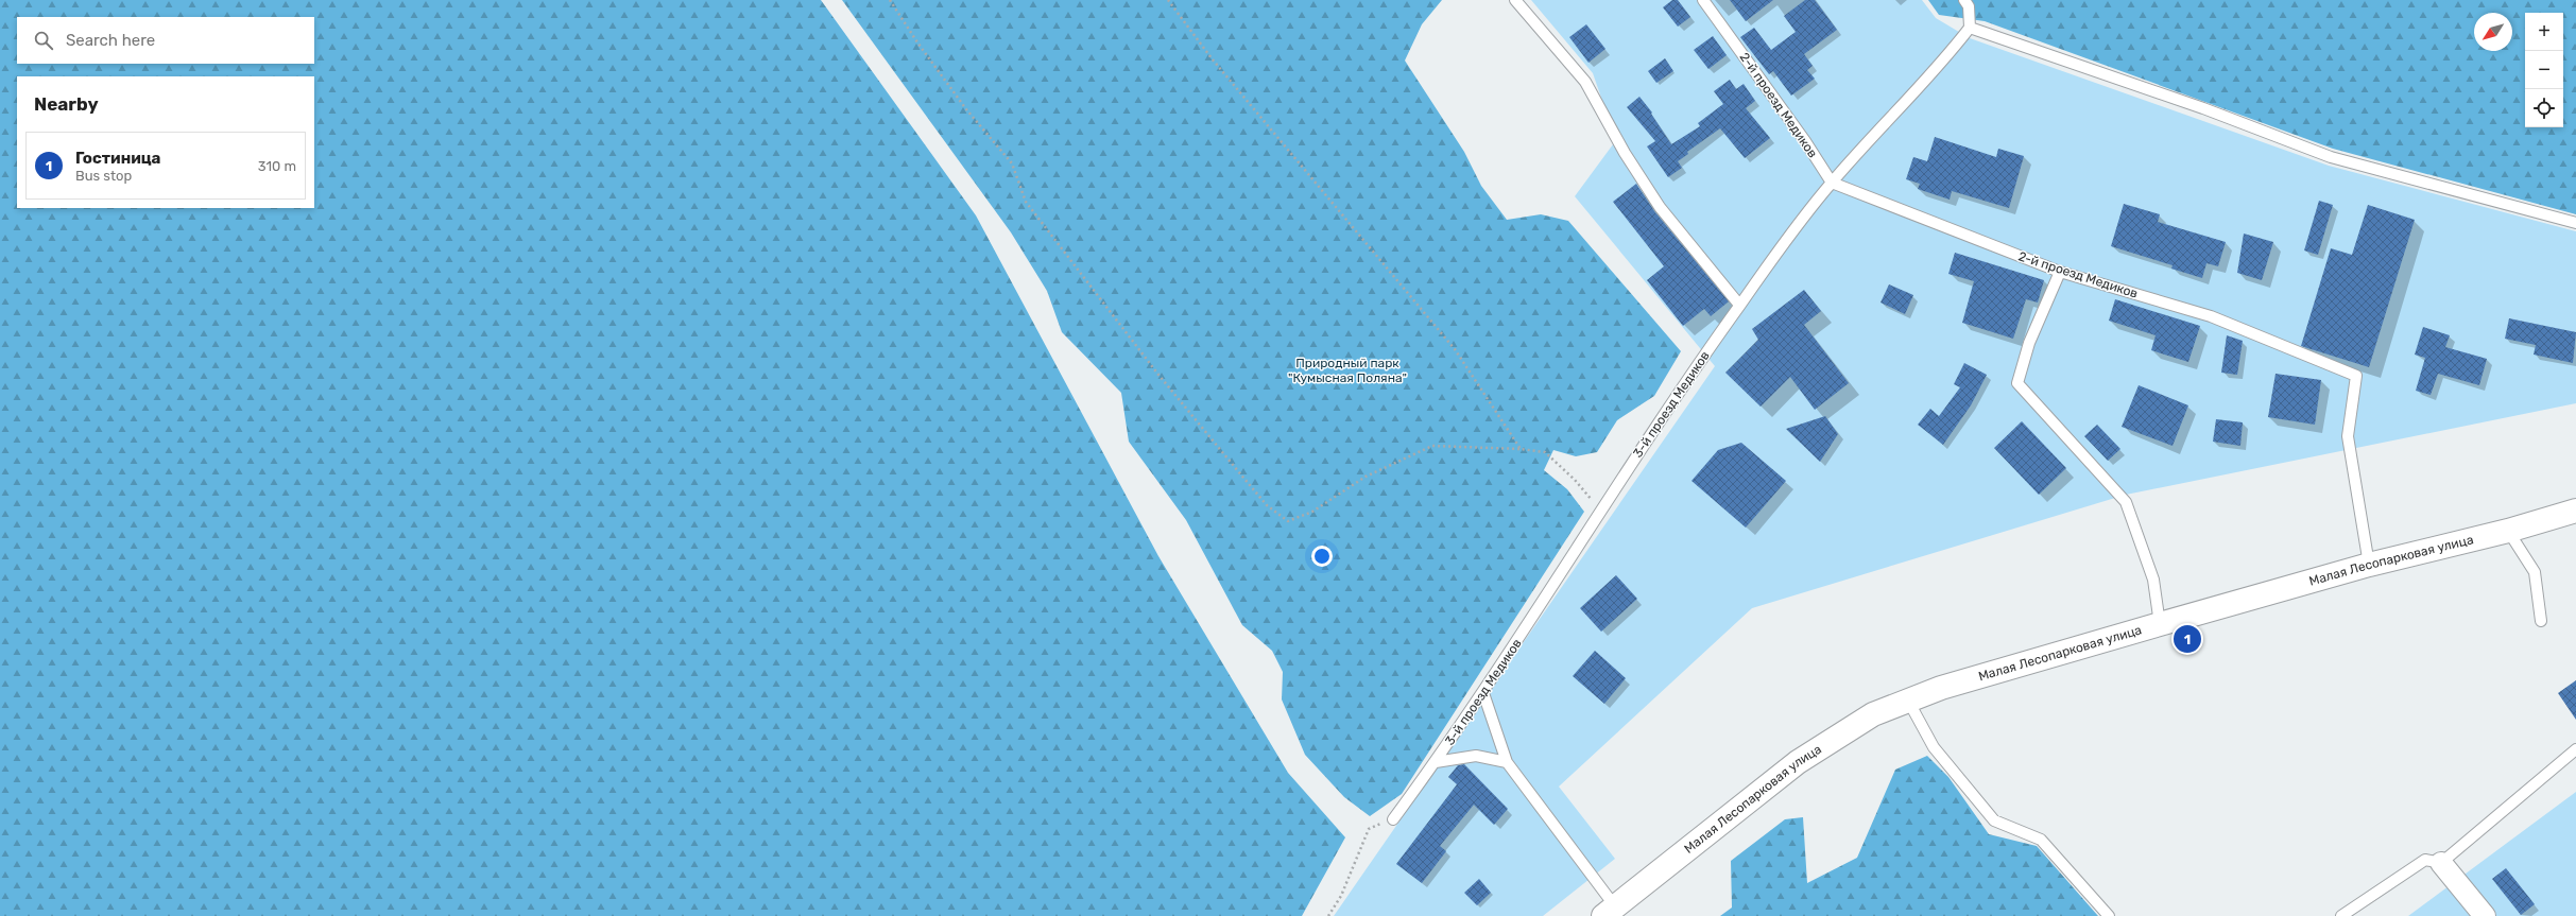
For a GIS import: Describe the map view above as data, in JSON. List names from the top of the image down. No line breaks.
{"streets":{"street":["Малая Лесопарковая улица"],"lane":["2-й проезд Медиков","3-й проезд Медиков"]},"crossings":[["2-й проезд Медиков","3-й проезд Медиков"],["2-й проезд Медиков","Малая Лесопарковая улица"]],"parks":["Природный парк \"Кумысная Поляна\""],"north":"bottom left","page":{"map_buttons":["+","−"],"search":"Search here","heading":"Nearby","list":[{"mark":"1","name":"Гостиница","note":"Bus stop","value":"310 m"}],"pins":"1"}}
